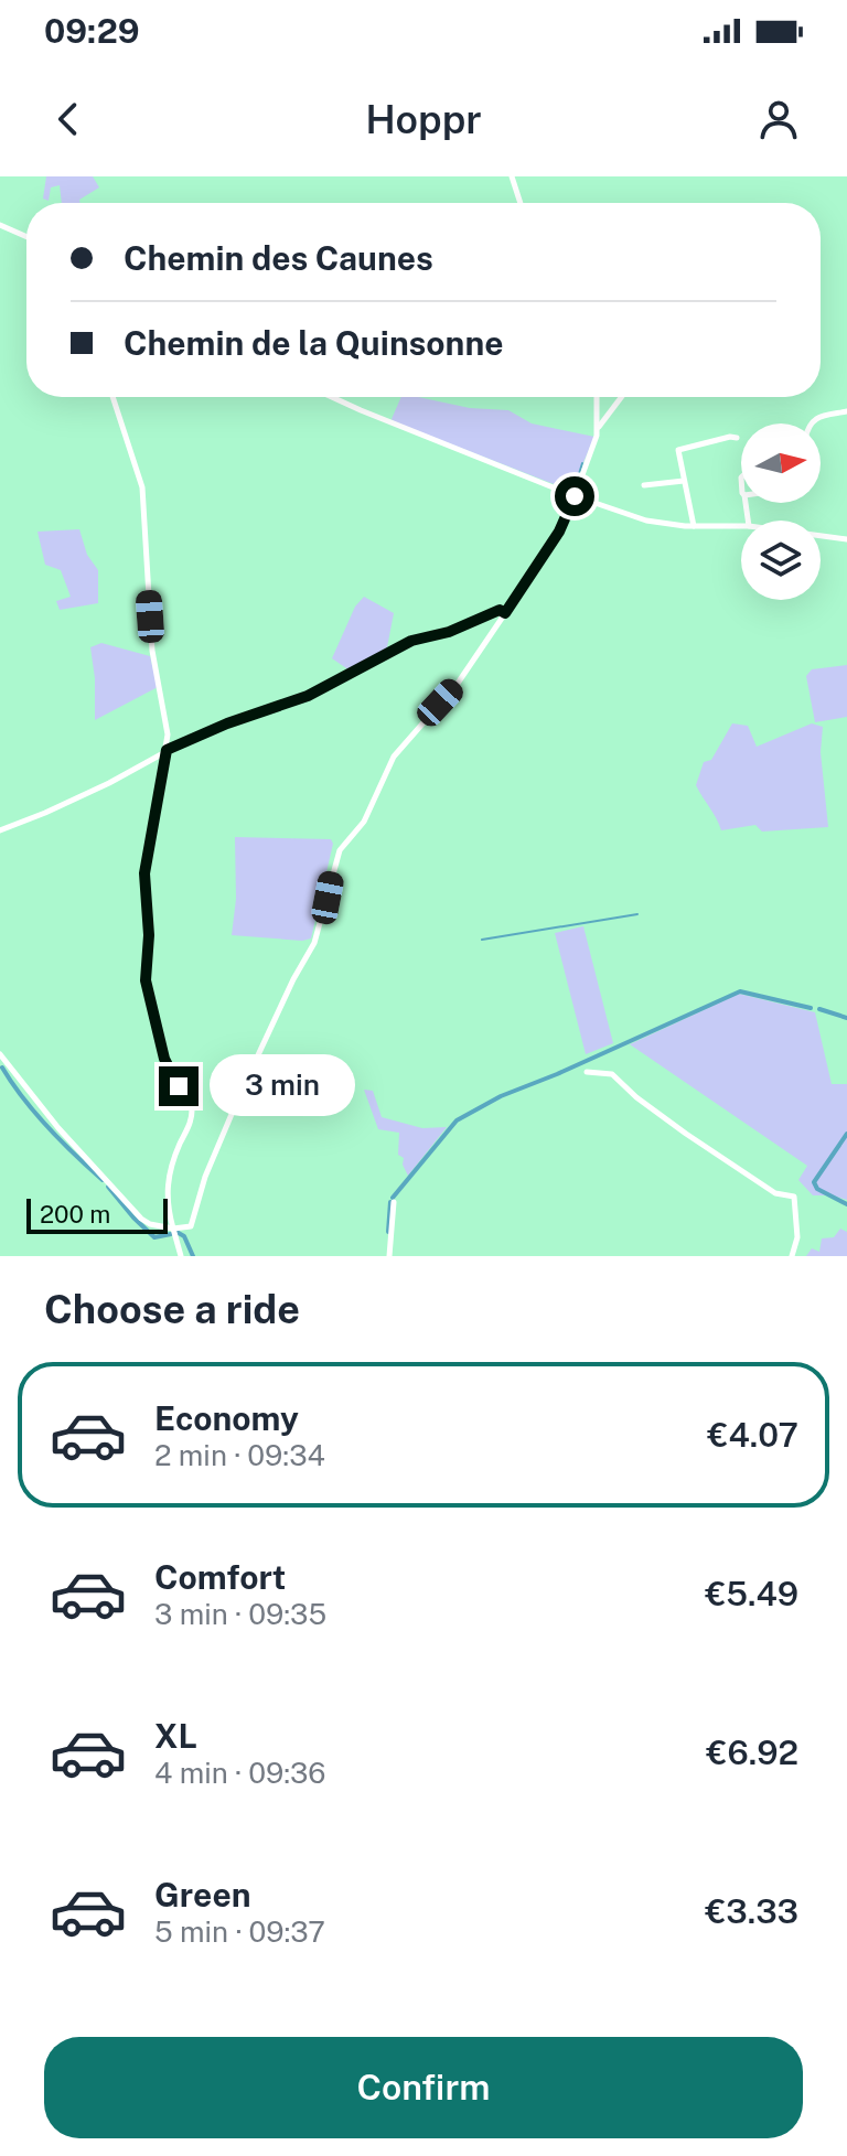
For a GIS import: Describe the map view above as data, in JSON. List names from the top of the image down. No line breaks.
{"scale_bar":"200 m","north":"right","page":{"status":"09:29","header":"Hoppr","banner":["Chemin des Caunes","Chemin de la Quinsonne"],"bubble":"3 min","scale":"200 m","heading":"Choose a ride","list":[{"name":"Economy","note":"2 min · 09:34","value":"€4.07"},{"name":"Comfort","note":"3 min · 09:35","value":"€5.49"},{"name":"XL","note":"4 min · 09:36","value":"€6.92"},{"name":"Green","note":"5 min · 09:37","value":"€3.33"}],"buttons":"Confirm"}}
